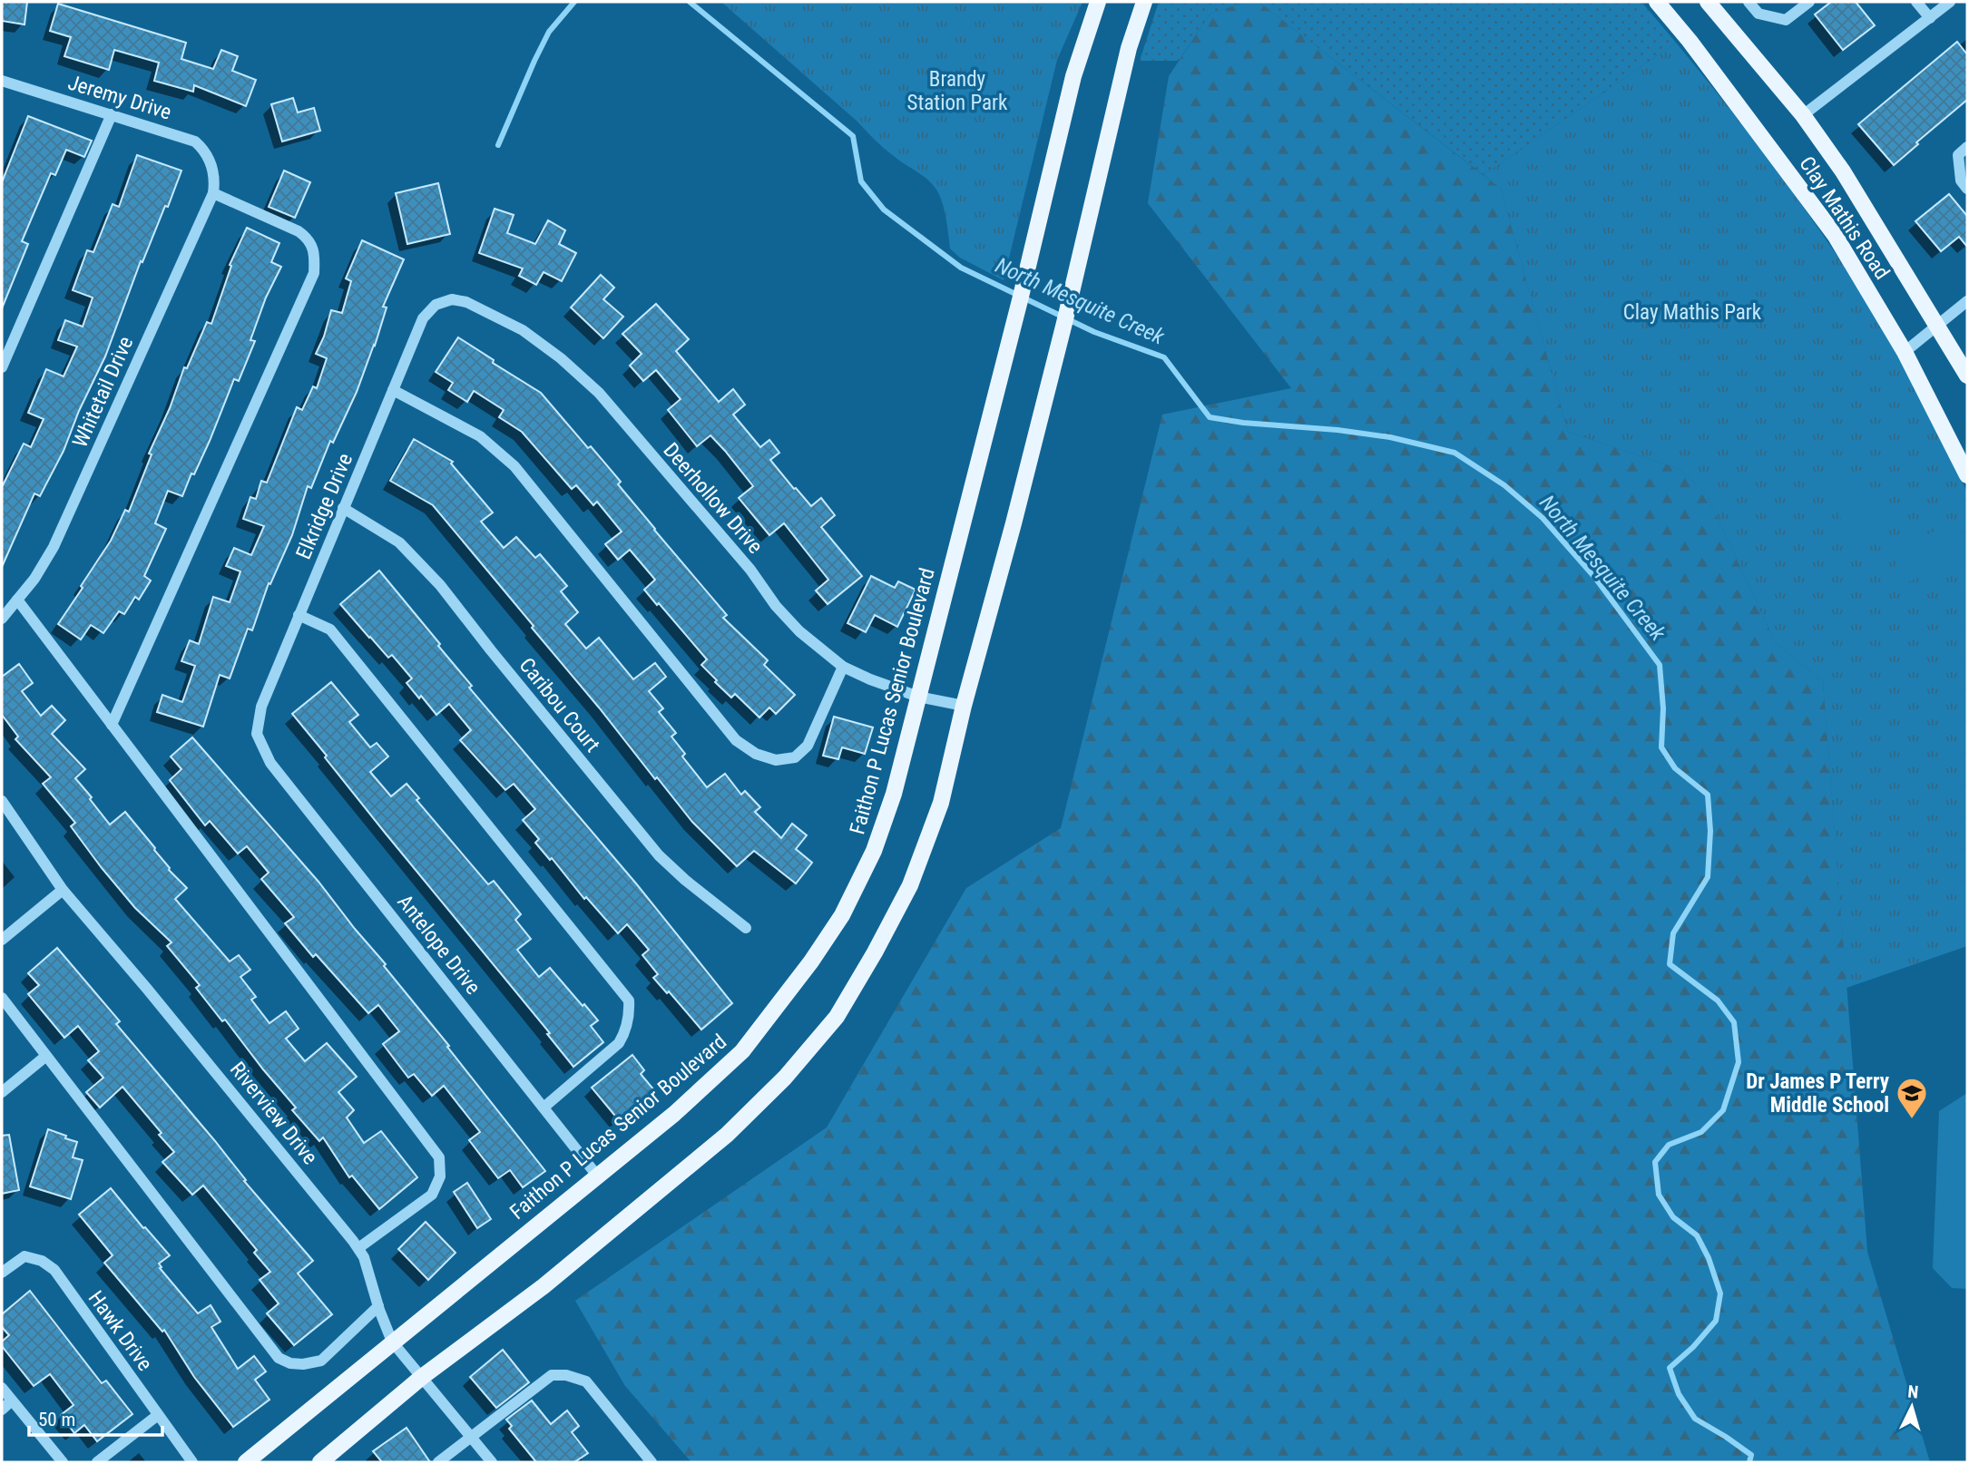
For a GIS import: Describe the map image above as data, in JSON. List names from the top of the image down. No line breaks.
{"streets":{"main road":["Clay Mathis Road","Faithon P Lucas Senior Boulevard"],"street":["Jeremy Drive","Whitetail Drive","Deerhollow Drive","Elkridge Drive","Caribou Court","Antelope Drive","Riverview Drive","Hawk Drive"]},"crossings":[["Jeremy Drive","Whitetail Drive"],["Deerhollow Drive","Elkridge Drive"],["Deerhollow Drive","Faithon P Lucas Senior Boulevard"],["Elkridge Drive","Caribou Court"],["Elkridge Drive","Antelope Drive"],["Faithon P Lucas Senior Boulevard","Antelope Drive"],["Faithon P Lucas Senior Boulevard","Riverview Drive"]],"water":["North Mesquite Creek"],"parks":["Brandy Station Park","Clay Mathis Park"],"places":{"school or university":["Dr James P Terry Middle School"]},"scale_bar":"50 m","north":"top"}
